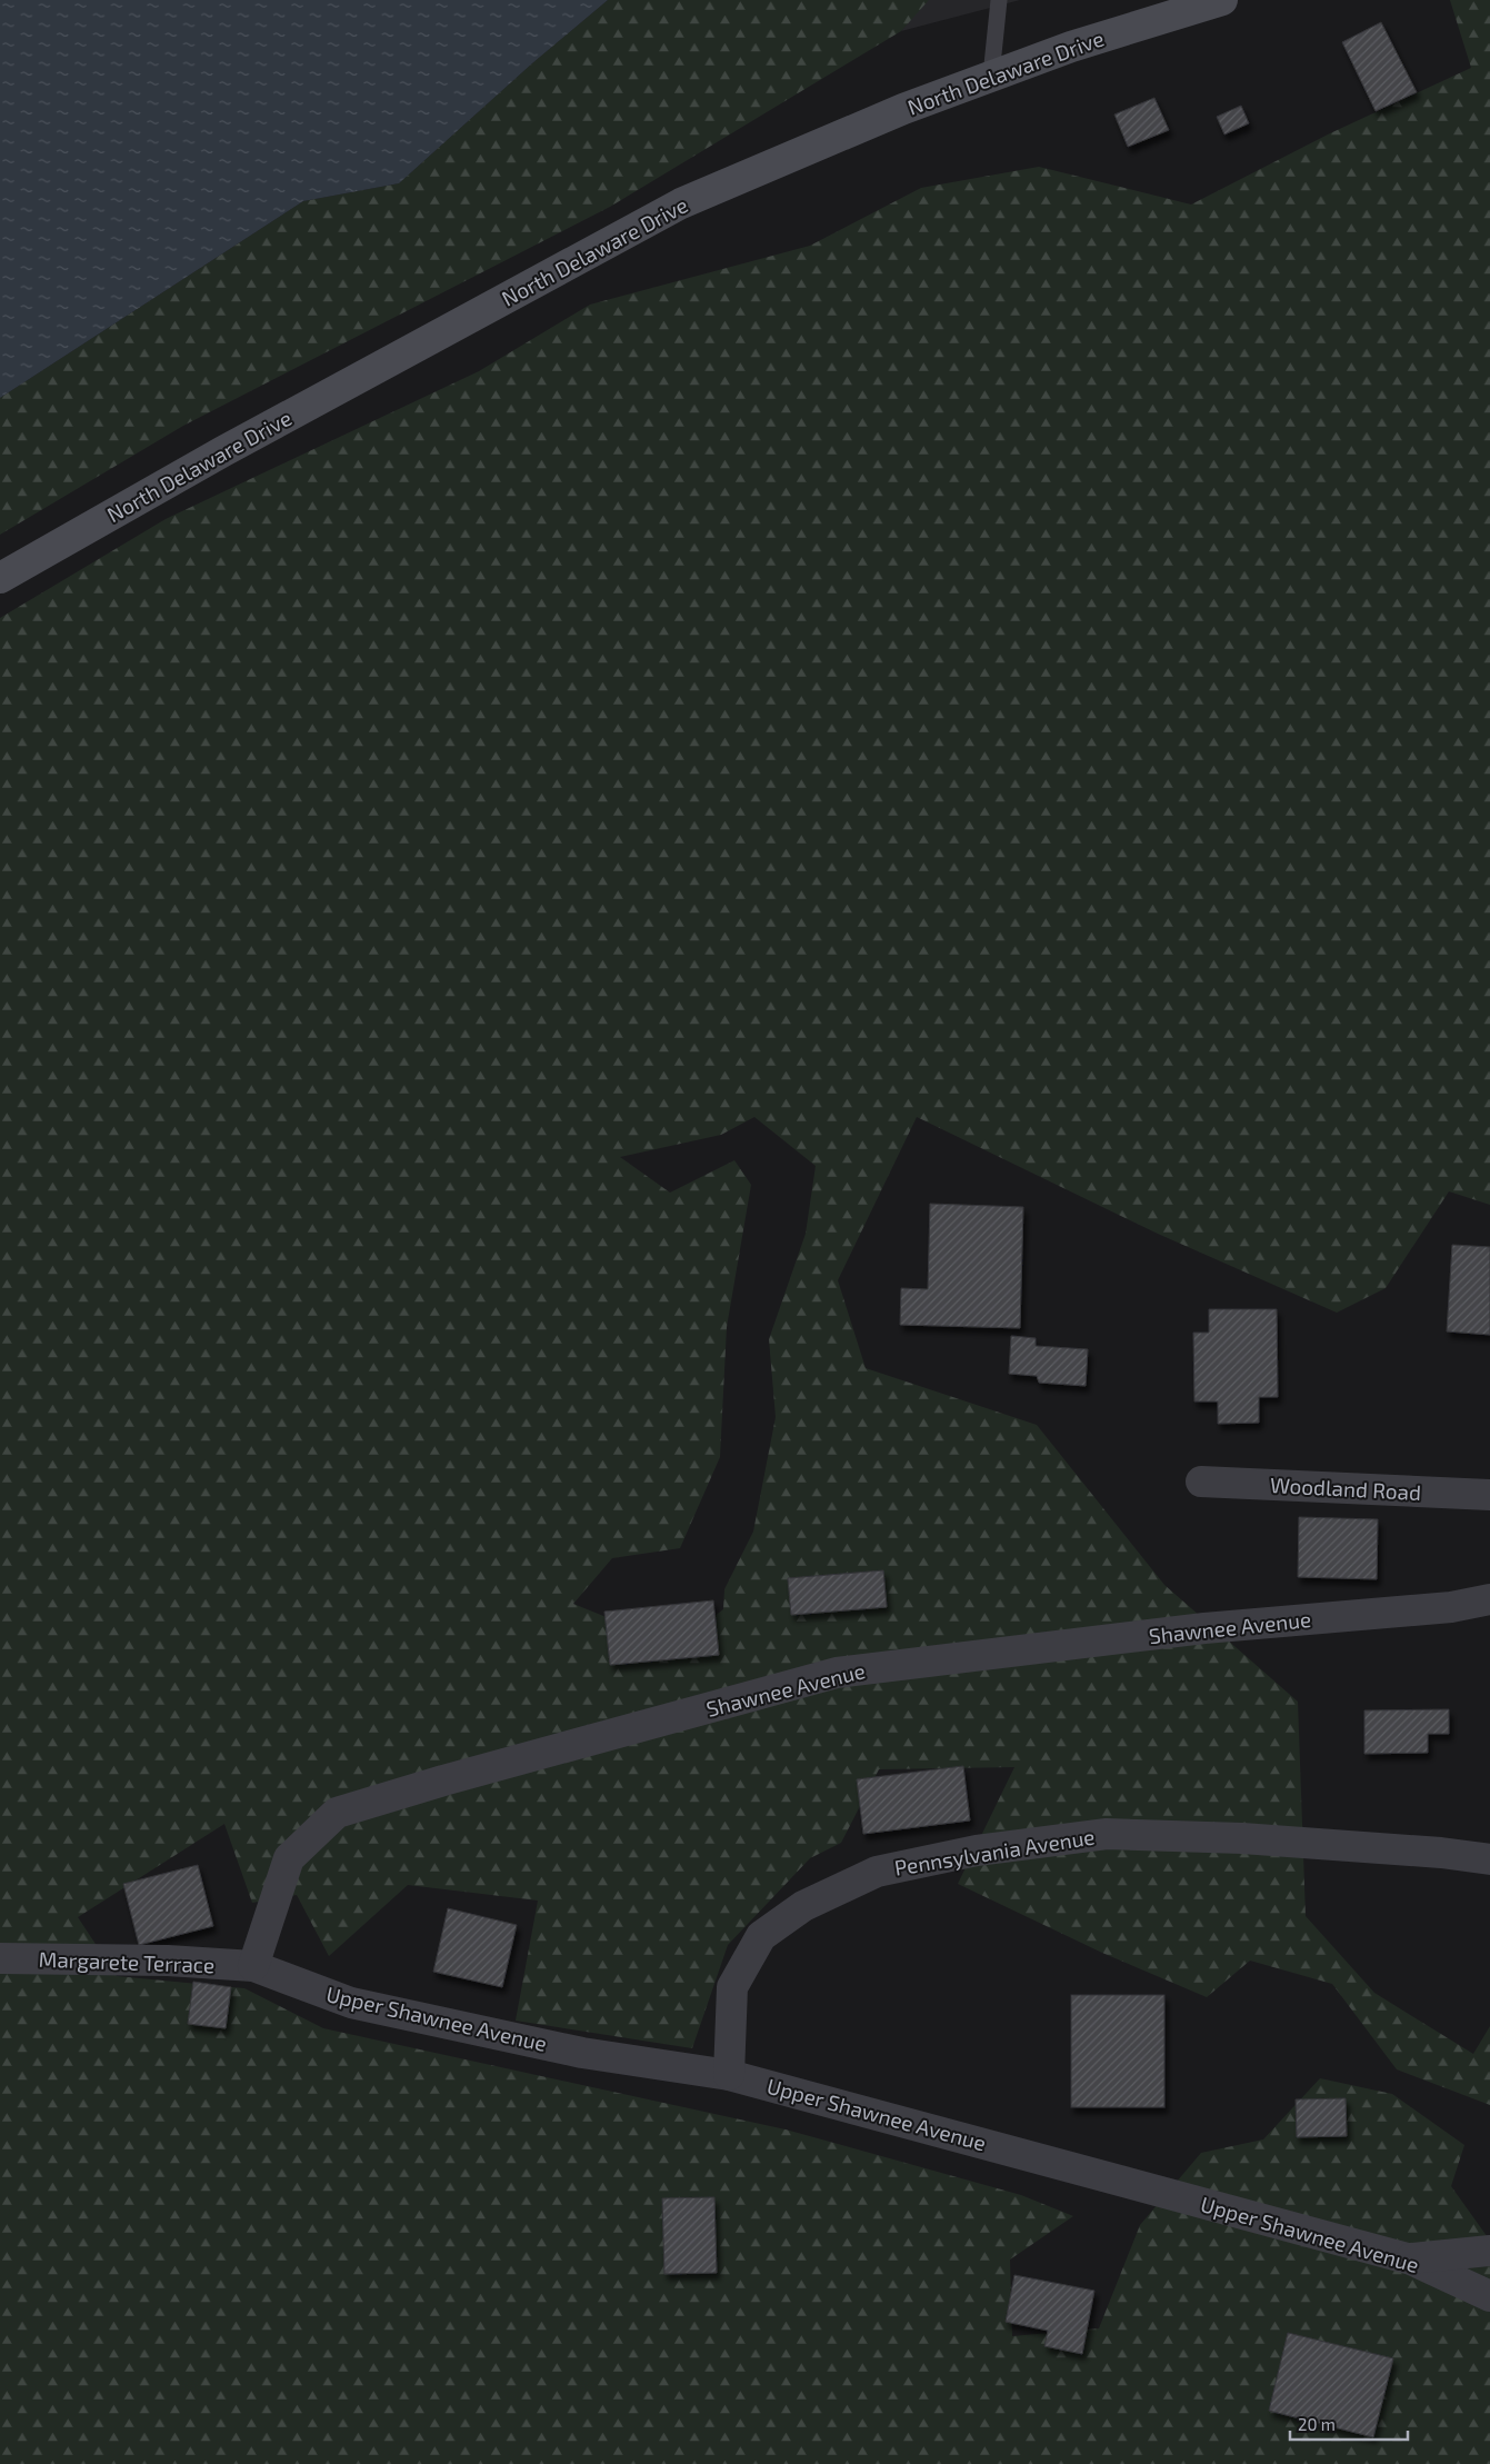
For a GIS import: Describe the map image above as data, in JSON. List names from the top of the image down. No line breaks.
{"streets":{"main road":["North Delaware Drive"],"street":["Woodland Road","Shawnee Avenue","Pennsylvania Avenue","Margarete Terrace","Upper Shawnee Avenue"]},"crossings":[["Shawnee Avenue","Margarete Terrace"],["Shawnee Avenue","Upper Shawnee Avenue"],["Pennsylvania Avenue","Upper Shawnee Avenue"],["Margarete Terrace","Upper Shawnee Avenue"]],"scale_bar":"20 m"}
